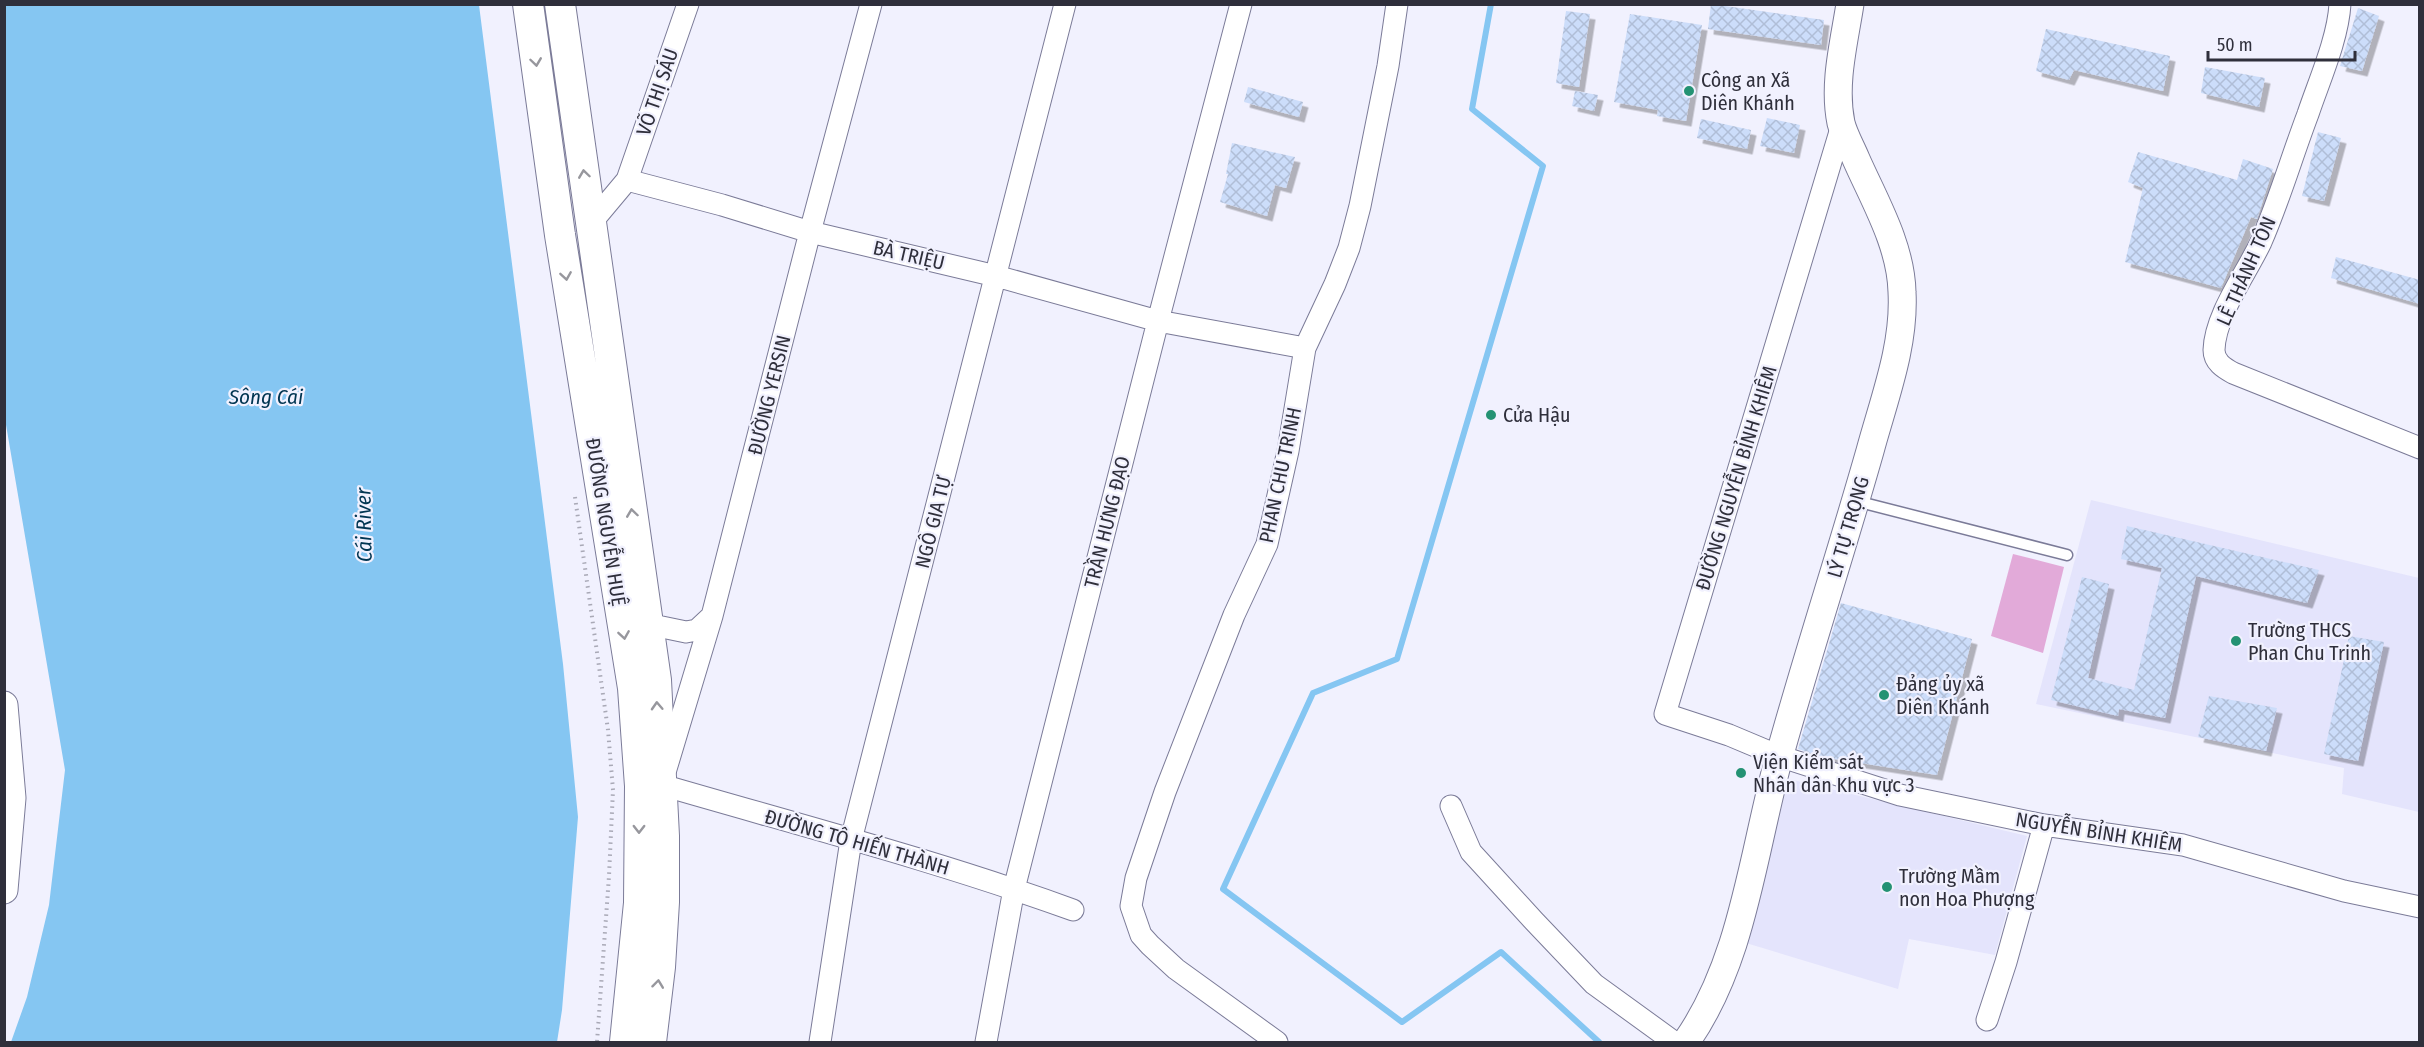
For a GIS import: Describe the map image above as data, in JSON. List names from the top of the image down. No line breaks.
{"streets":{"main road":["ĐƯỜNG NGUYỄN HUỆ"],"street":["VÕ THỊ SÁU","BÀ TRIỆU","LÊ THÁNH TÔN","ĐƯỜNG YERSIN","PHAN CHU TRINH","ĐƯỜNG NGUYỄN BỈNH KHIÊM","NGÔ GIA TỰ","TRẦN HƯNG ĐẠO","LÝ TỰ TRỌNG","NGUYỄN BỈNH KHIÊM","ĐƯỜNG TÔ HIẾN THÀNH"]},"crossings":[["VÕ THỊ SÁU","BÀ TRIỆU"],["BÀ TRIỆU","ĐƯỜNG YERSIN"],["BÀ TRIỆU","PHAN CHU TRINH"],["BÀ TRIỆU","NGÔ GIA TỰ"],["BÀ TRIỆU","TRẦN HƯNG ĐẠO"],["ĐƯỜNG YERSIN","ĐƯỜNG NGUYỄN HUỆ"],["ĐƯỜNG YERSIN","ĐƯỜNG TÔ HIẾN THÀNH"],["ĐƯỜNG NGUYỄN BỈNH KHIÊM","LÝ TỰ TRỌNG"],["ĐƯỜNG NGUYỄN BỈNH KHIÊM","NGUYỄN BỈNH KHIÊM"],["ĐƯỜNG NGUYỄN HUỆ","ĐƯỜNG TÔ HIẾN THÀNH"],["NGÔ GIA TỰ","ĐƯỜNG TÔ HIẾN THÀNH"],["TRẦN HƯNG ĐẠO","ĐƯỜNG TÔ HIẾN THÀNH"],["LÝ TỰ TRỌNG","NGUYỄN BỈNH KHIÊM"]],"water":["Sông Cái","Cái River"],"places":["Công an Xã Diên Khánh","Cửa Hậu","Trường THCS Phan Chu Trinh","Đảng ủy xã Diên Khánh","Viện Kiểm sát Nhân dân Khu vực 3","Trường Mầm non Hoa Phượng"],"scale_bar":"50 m"}
